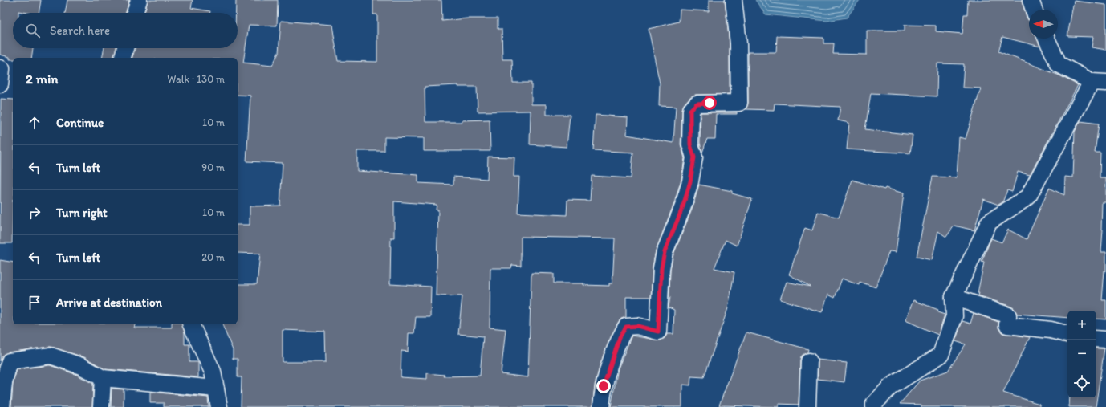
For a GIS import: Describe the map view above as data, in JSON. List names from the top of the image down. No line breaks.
{"north":"left","page":{"search":"Search here","heading":["2 min","Walk · 130 m"],"list":[["Continue","10 m"],["Turn left","90 m"],["Turn right","10 m"],["Turn left","20 m"],"Arrive at destination"],"map_buttons":["+","−"]}}
